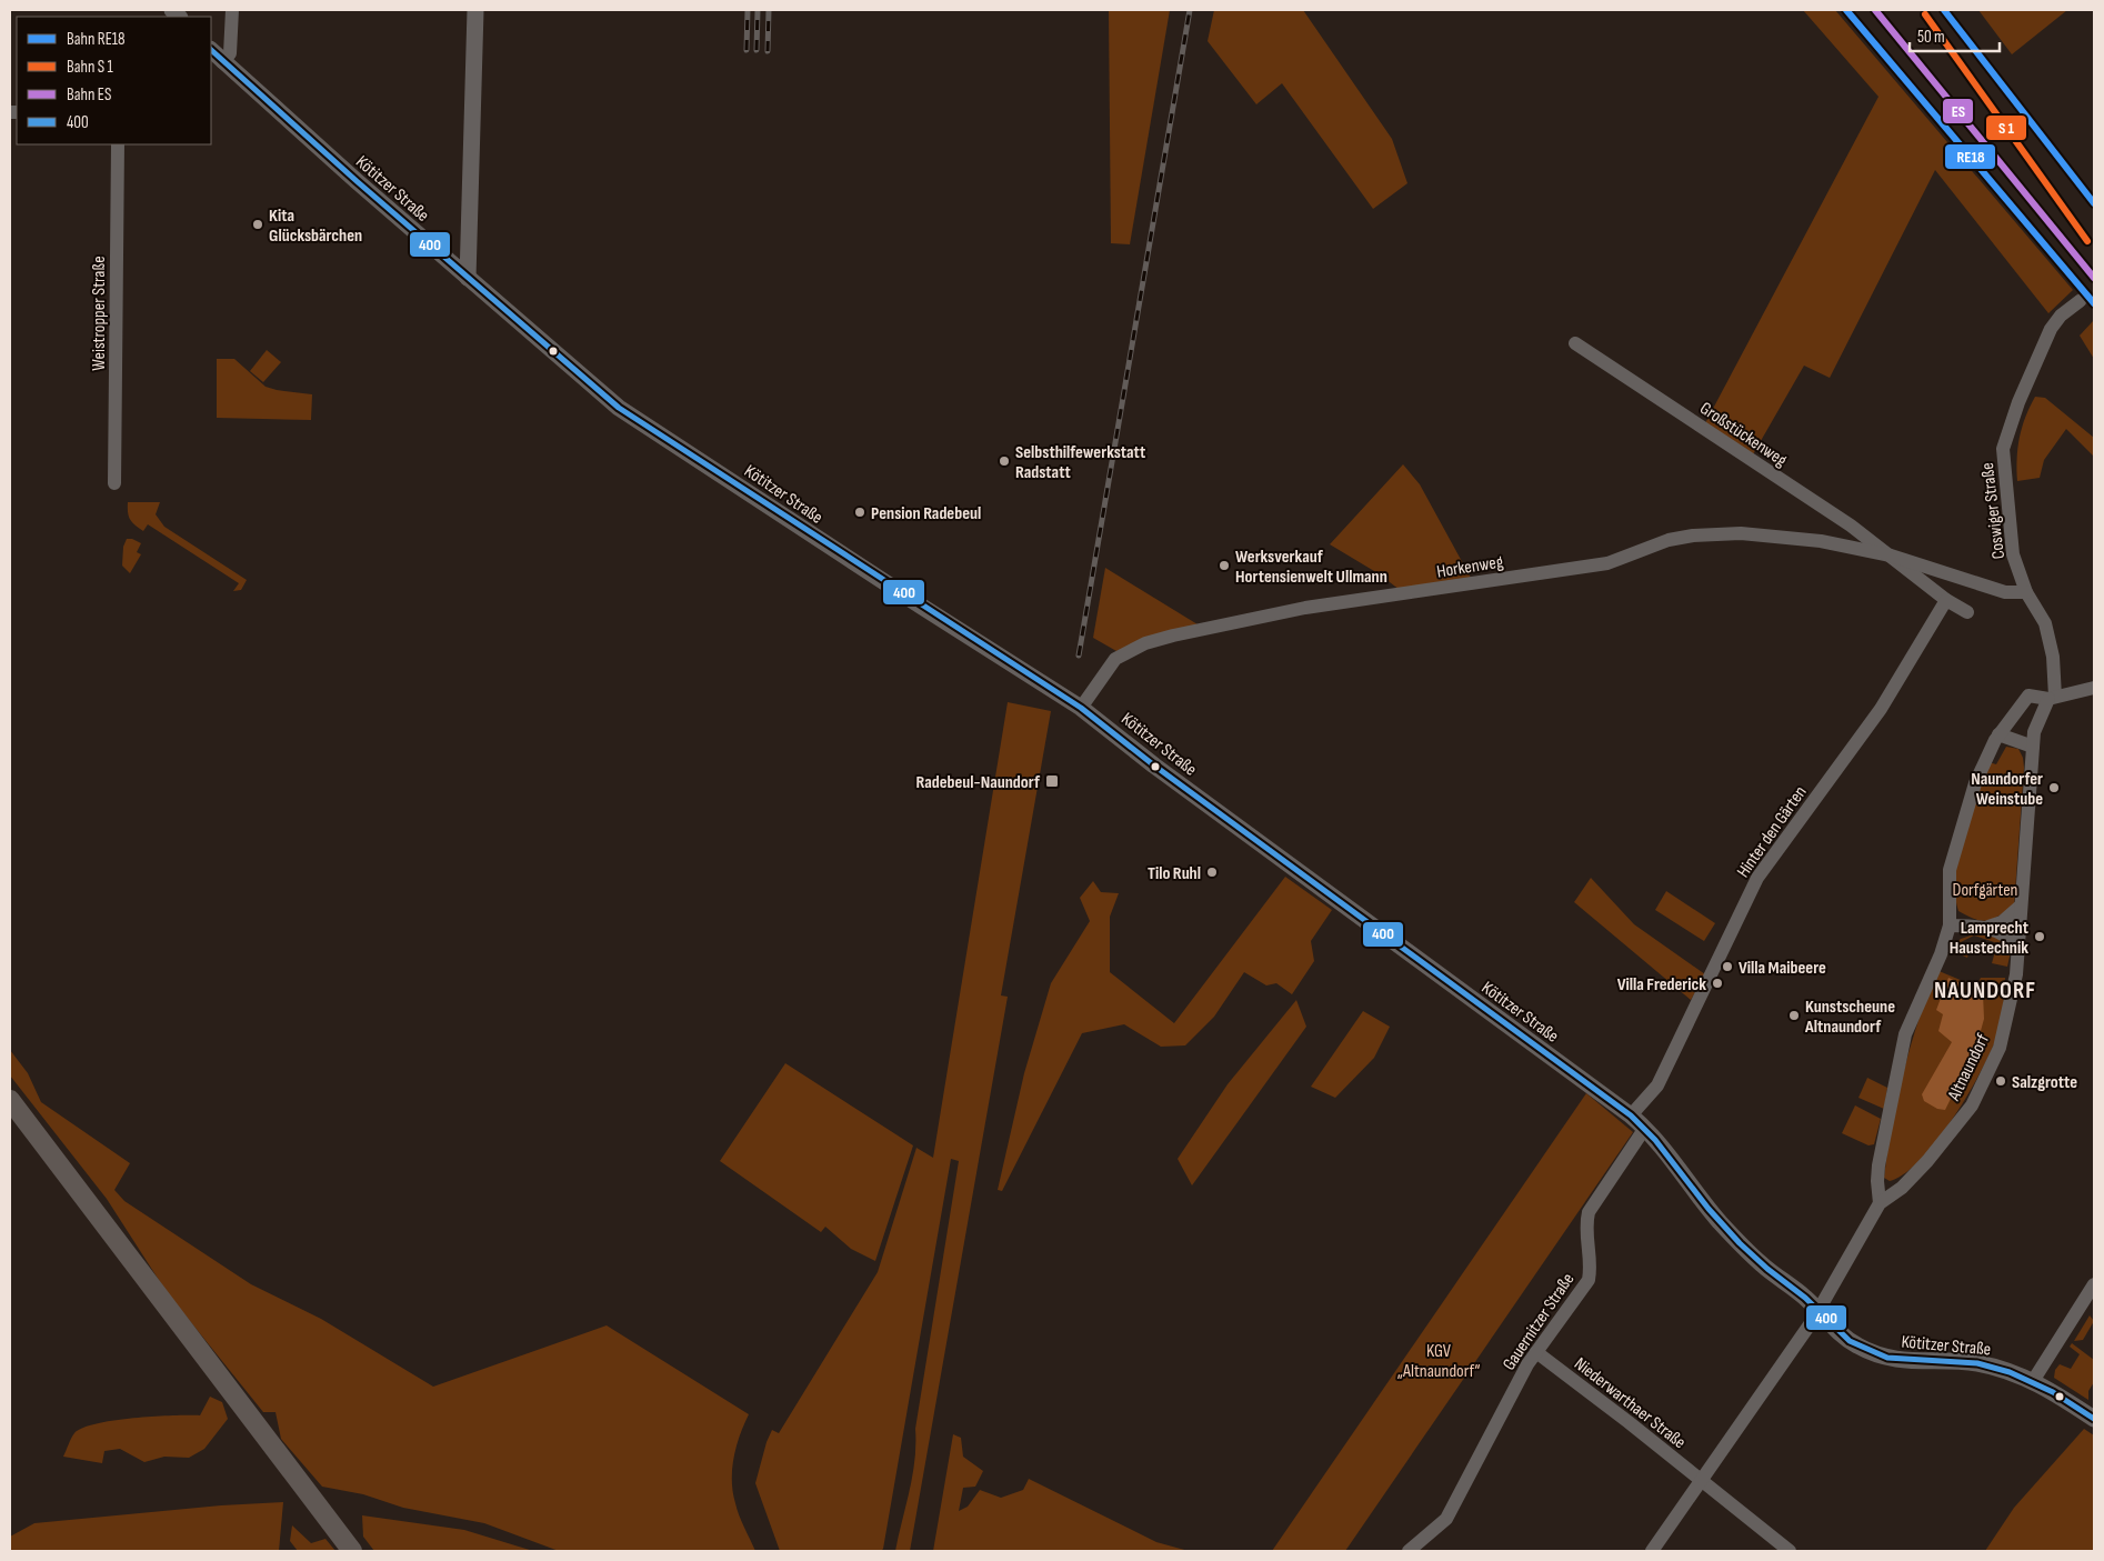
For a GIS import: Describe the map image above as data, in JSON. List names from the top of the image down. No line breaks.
{"streets":{"street":["Kötitzer Straße","Weistropper Straße","Großstückenweg","Coswiger Straße","Horkenweg","Hinter den Gärten","Altnaundorf","Gauernitzer Straße","Niederwarthaer Straße"]},"crossings":[["Kötitzer Straße","Horkenweg"],["Kötitzer Straße","Hinter den Gärten"],["Kötitzer Straße","Altnaundorf"],["Kötitzer Straße","Gauernitzer Straße"],["Großstückenweg","Coswiger Straße"],["Großstückenweg","Horkenweg"],["Großstückenweg","Hinter den Gärten"],["Coswiger Straße","Altnaundorf"],["Gauernitzer Straße","Niederwarthaer Straße"]],"districts":["NAUNDORF"],"parks":["Dorfgärten","KGV „Altnaundorf“"],"places":{"other":["Kita Glücksbärchen","Selbsthilfewerkstatt Radstatt","Pension Radebeul","Werksverkauf Hortensienwelt Ullmann","Naundorfer Weinstube","Tilo Ruhl","Lamprecht Haustechnik","Villa Maibeere","Villa Frederick","Kunstscheune Altnaundorf","Salzgrotte"],"transit":["Radebeul-Naundorf"]},"lines":["rail line RE18","rail line ES","transit line 400"],"legend":["Bahn RE18","Bahn S 1","Bahn ES","400"],"scale_bar":"50 m"}
